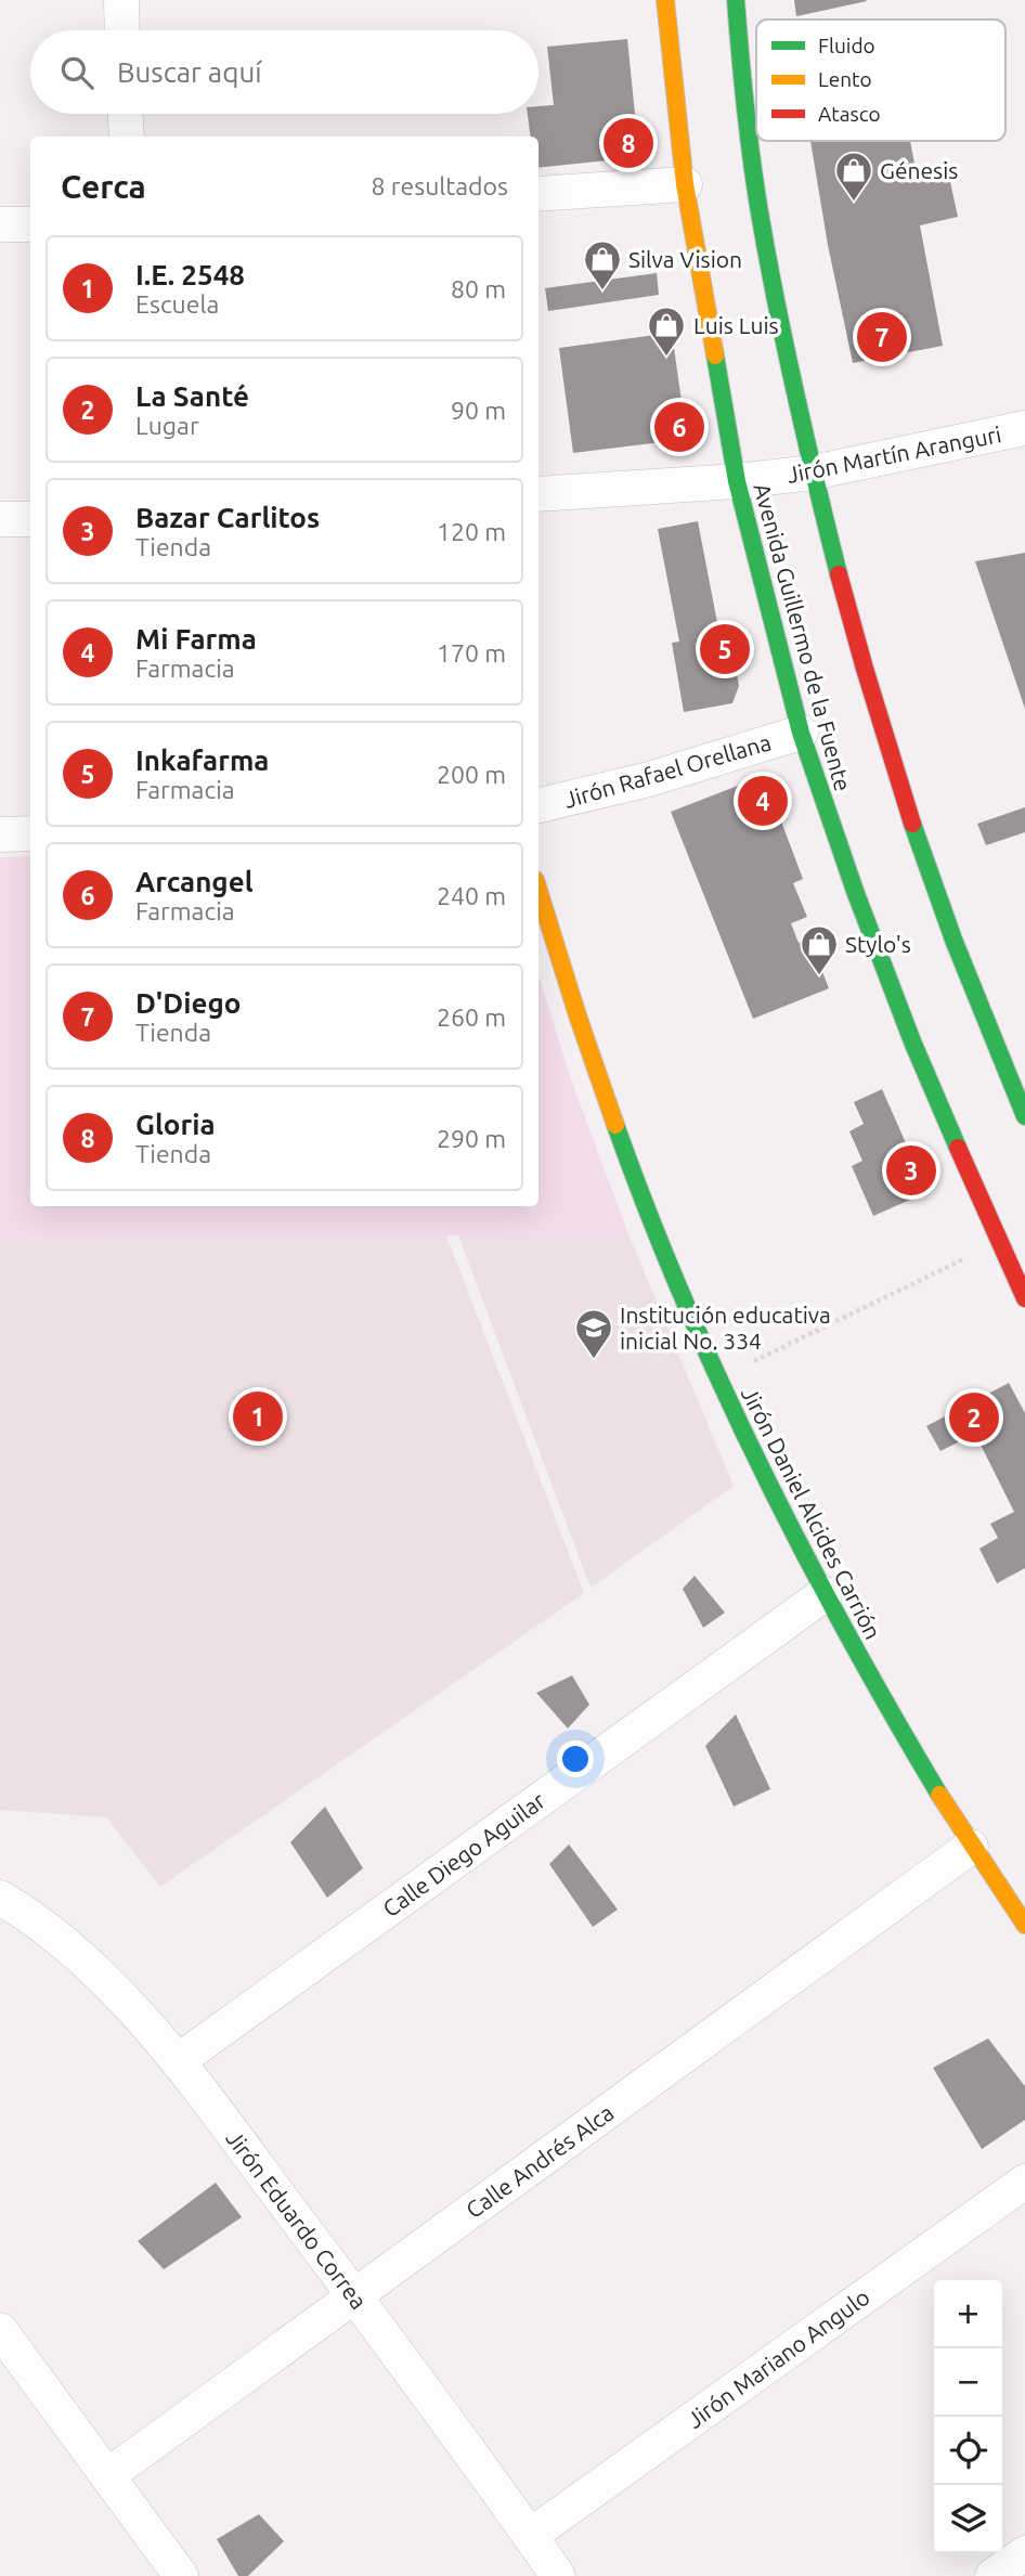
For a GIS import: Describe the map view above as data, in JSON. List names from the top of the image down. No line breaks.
{"streets":{"main road":["Avenida Guillermo de la Fuente","Jirón Daniel Alcides Carrión"],"street":["Jirón Martín Aranguri","Jirón Rafael Orellana","Calle Diego Aguilar","Calle Andrés Alca","Jirón Eduardo Correa","Jirón Mariano Angulo"]},"crossings":[["Jirón Martín Aranguri","Avenida Guillermo de la Fuente"],["Avenida Guillermo de la Fuente","Jirón Rafael Orellana"],["Jirón Daniel Alcides Carrión","Calle Diego Aguilar"],["Jirón Daniel Alcides Carrión","Calle Andrés Alca"],["Calle Diego Aguilar","Jirón Eduardo Correa"],["Calle Andrés Alca","Jirón Eduardo Correa"],["Jirón Eduardo Correa","Jirón Mariano Angulo"]],"places":{"shop":["Génesis","Silva Vision","Luis Luis","Stylo's"],"school or university":["Institución educativa inicial No. 334"]},"legend":["Fluido","Lento","Atasco"],"page":{"search":"Buscar aquí","pins":["8","7","6","5","4","3","1","2"],"heading":["Cerca","8 resultados"],"list":[{"mark":"1","name":"I.E. 2548","note":"Escuela","value":"80 m"},{"mark":"2","name":"La Santé","note":"Lugar","value":"90 m"},{"mark":"3","name":"Bazar Carlitos","note":"Tienda","value":"120 m"},{"mark":"4","name":"Mi Farma","note":"Farmacia","value":"170 m"},{"mark":"5","name":"Inkafarma","note":"Farmacia","value":"200 m"},{"mark":"6","name":"Arcangel","note":"Farmacia","value":"240 m"},{"mark":"7","name":"D'Diego","note":"Tienda","value":"260 m"},{"mark":"8","name":"Gloria","note":"Tienda","value":"290 m"}],"map_buttons":["+","−"]}}
